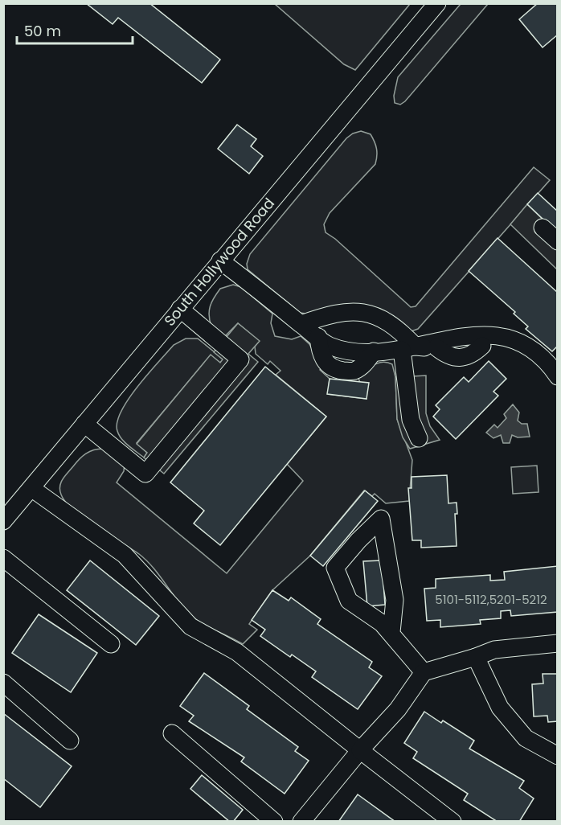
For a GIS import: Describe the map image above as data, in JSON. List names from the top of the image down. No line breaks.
{"streets":{"street":["South Hollywood Road"]},"house_numbers":["5101-5112,5201-5212"],"scale_bar":"50 m"}
